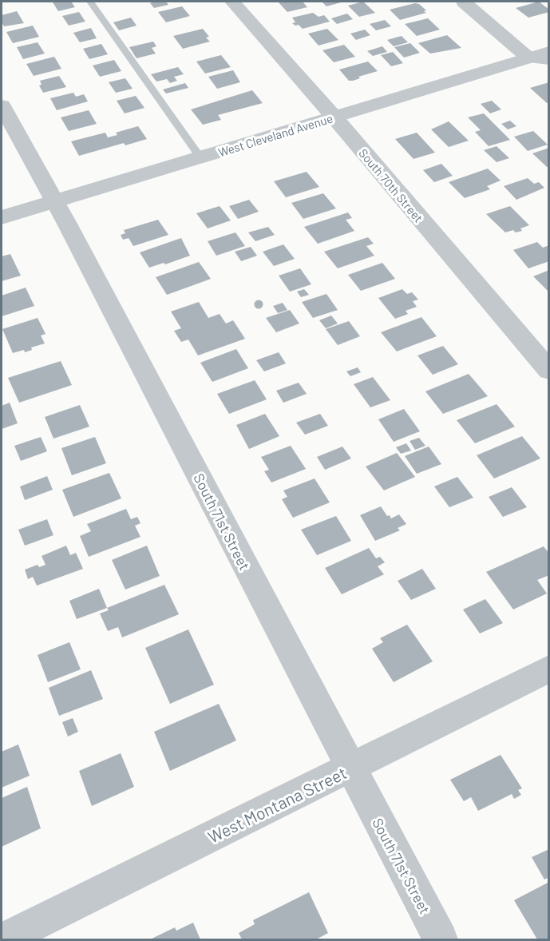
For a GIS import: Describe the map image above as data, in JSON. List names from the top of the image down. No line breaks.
{"streets":{"street":["West Cleveland Avenue","South 70th Street","South 71st Street","West Montana Street"]},"crossings":[["West Cleveland Avenue","South 70th Street"],["West Cleveland Avenue","South 71st Street"],["South 71st Street","West Montana Street"]]}
